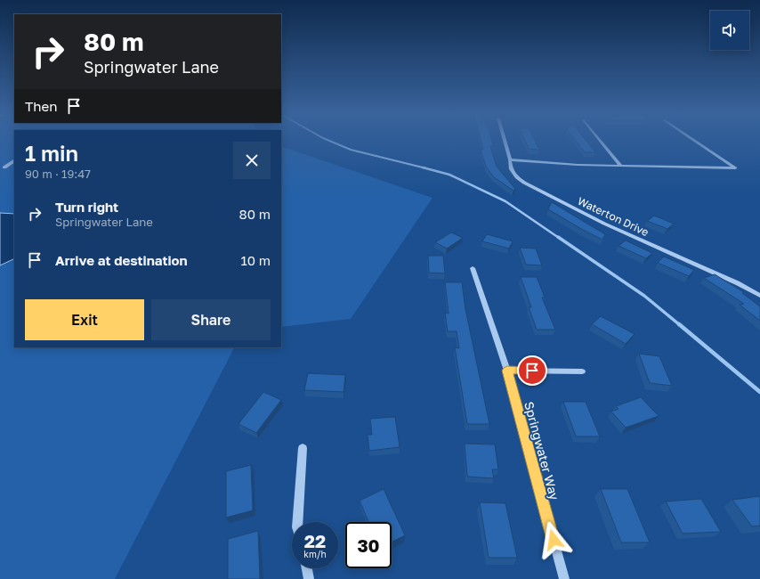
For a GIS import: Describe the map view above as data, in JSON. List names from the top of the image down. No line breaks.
{"streets":{"street":["Waterton Drive","Springwater Way"]},"page":{"turn":["80 m","Springwater Lane"],"then":"Then","heading":["1 min","90 m · 19:47"],"list":[{"name":"Turn right","note":"Springwater Lane","value":"80 m"},{"name":"Arrive at destination","value":"10 m"}],"buttons":["Exit","Share"],"speed":"22 km/h","limit":"30"}}
